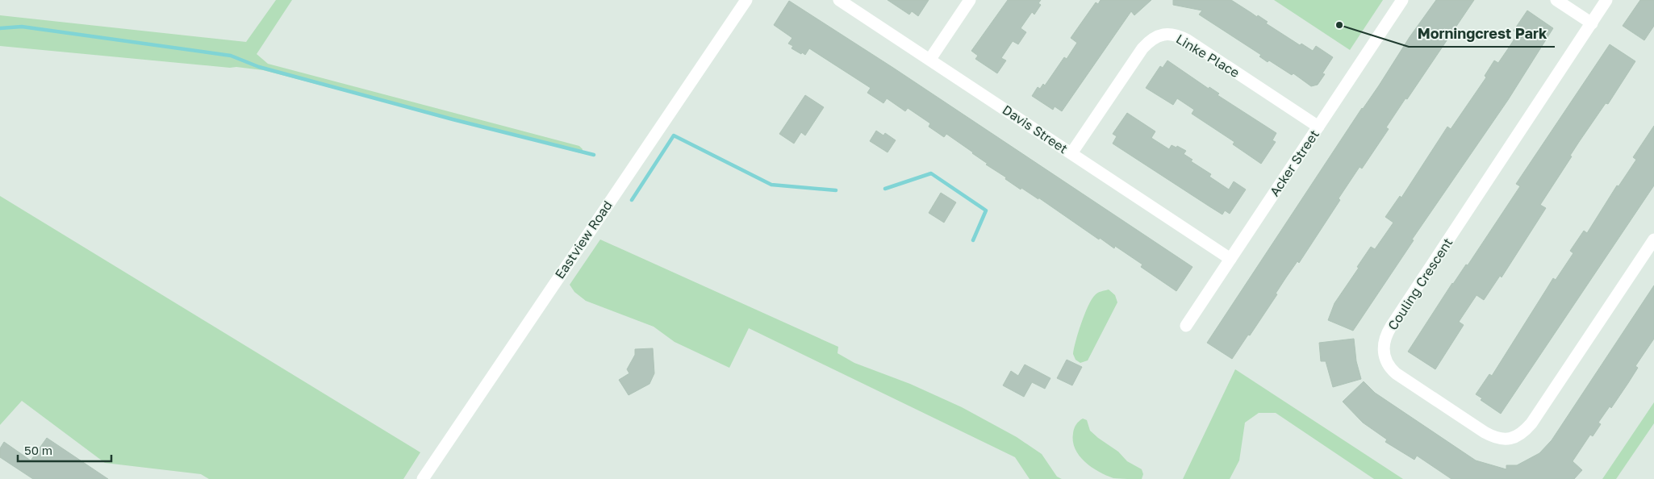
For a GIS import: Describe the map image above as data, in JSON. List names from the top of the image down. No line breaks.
{"streets":{"street":["Linke Place","Davis Street","Acker Street","Eastview Road","Couling Crescent"]},"crossings":[["Linke Place","Davis Street"],["Linke Place","Acker Street"],["Davis Street","Acker Street"]],"places":["Morningcrest Park"],"scale_bar":"50 m"}
